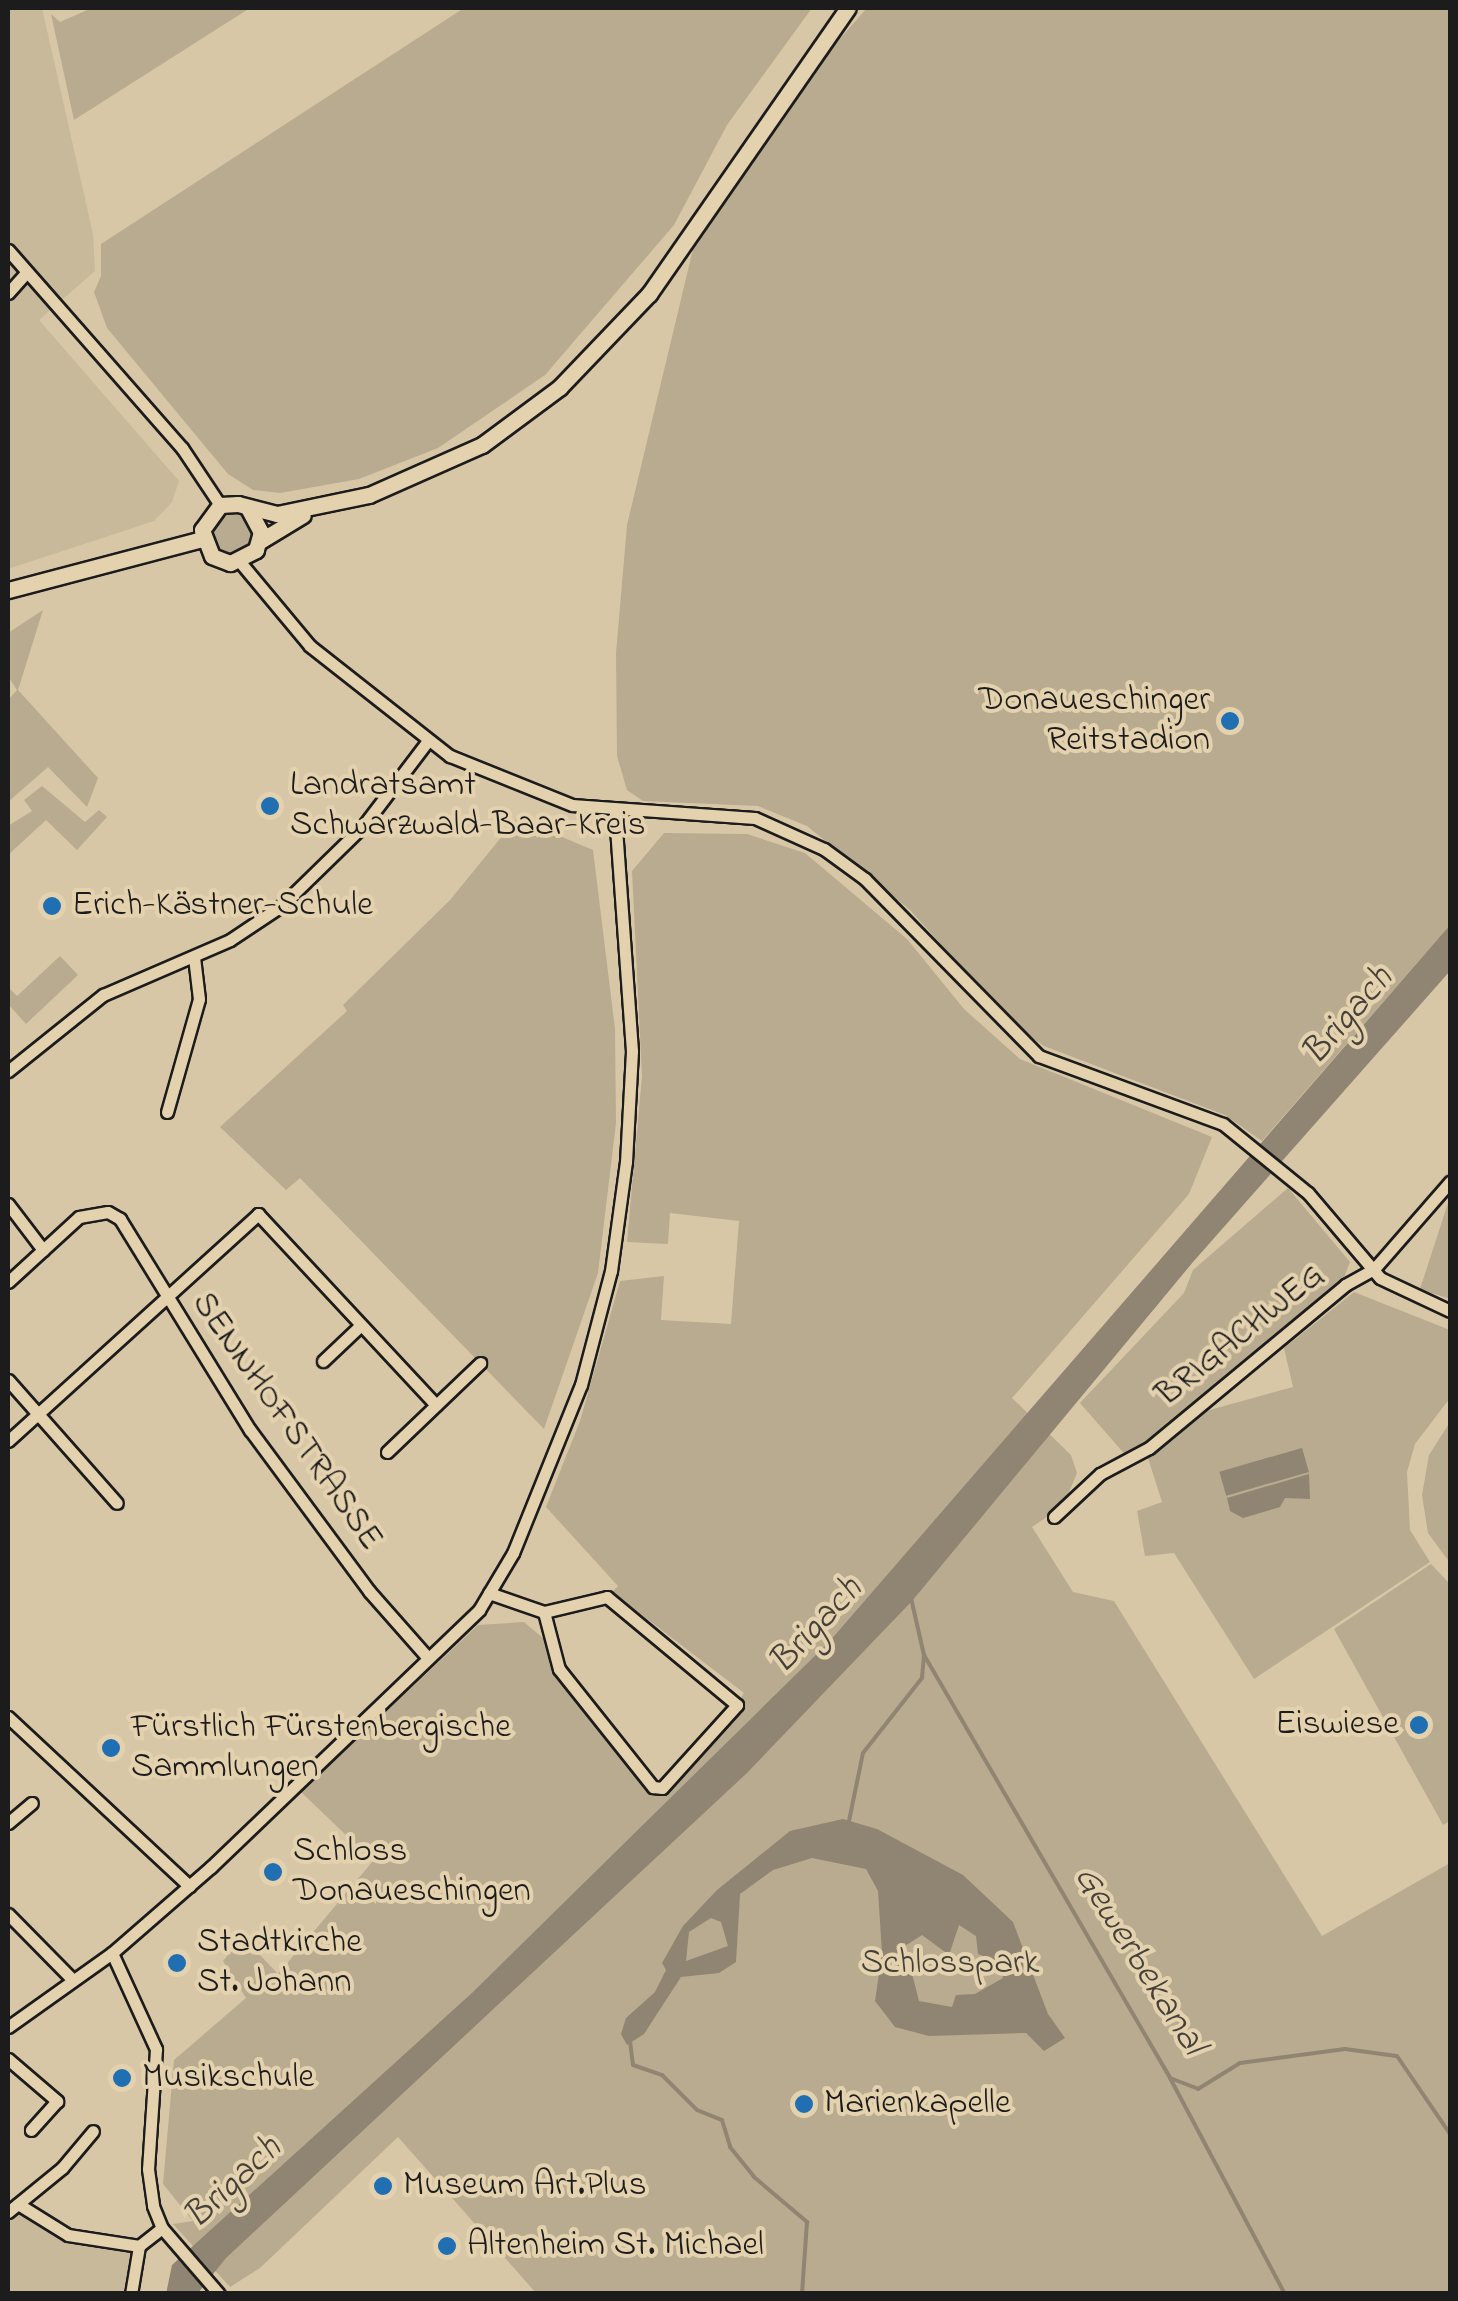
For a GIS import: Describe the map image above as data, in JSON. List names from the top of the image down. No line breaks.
{"streets":{"street":["BRIGACHWEG","SENNHOFSTRASSE"]},"water":["Brigach","Gewerbekanal"],"parks":["Schlosspark"],"places":["Donaueschinger Reitstadion","Landratsamt Schwarzwald-Baar-Kreis","Erich-Kästner-Schule","Eiswiese","Fürstlich Fürstenbergische Sammlungen","Schloss Donaueschingen","Stadtkirche St. Johann","Musikschule","Marienkapelle","Museum Art.Plus","Altenheim St. Michael"]}
